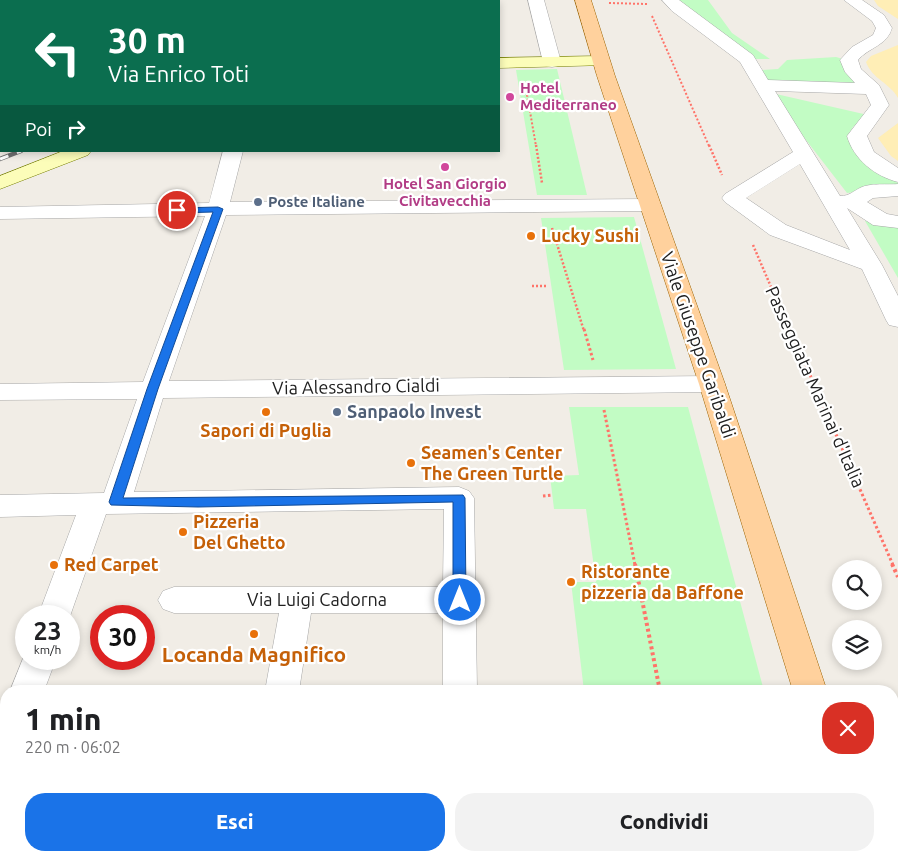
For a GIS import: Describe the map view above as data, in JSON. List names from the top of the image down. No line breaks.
{"streets":{"main road":["Viale Giuseppe Garibaldi"],"street":["Via Alessandro Cialdi","Via Luigi Cadorna"],"path":["Passeggiata Marinai d'Italia"]},"crossings":[["Viale Giuseppe Garibaldi","Via Alessandro Cialdi"],["Viale Giuseppe Garibaldi","Passeggiata Marinai d'Italia"]],"places":["Hotel Mediterraneo","Hotel San Giorgio Civitavecchia","Poste Italiane","Lucky Sushi","Sapori di Puglia","Sanpaolo Invest","Seamen's Center The Green Turtle","Pizzeria Del Ghetto","Red Carpet","Ristorante pizzeria da Baffone","Locanda Magnifico"],"page":{"turn":["30 m","Via Enrico Toti"],"then":"Poi","speed":"23 km/h","limit":"30","heading":["1 min","220 m · 06:02"],"buttons":["Esci","Condividi"]}}
